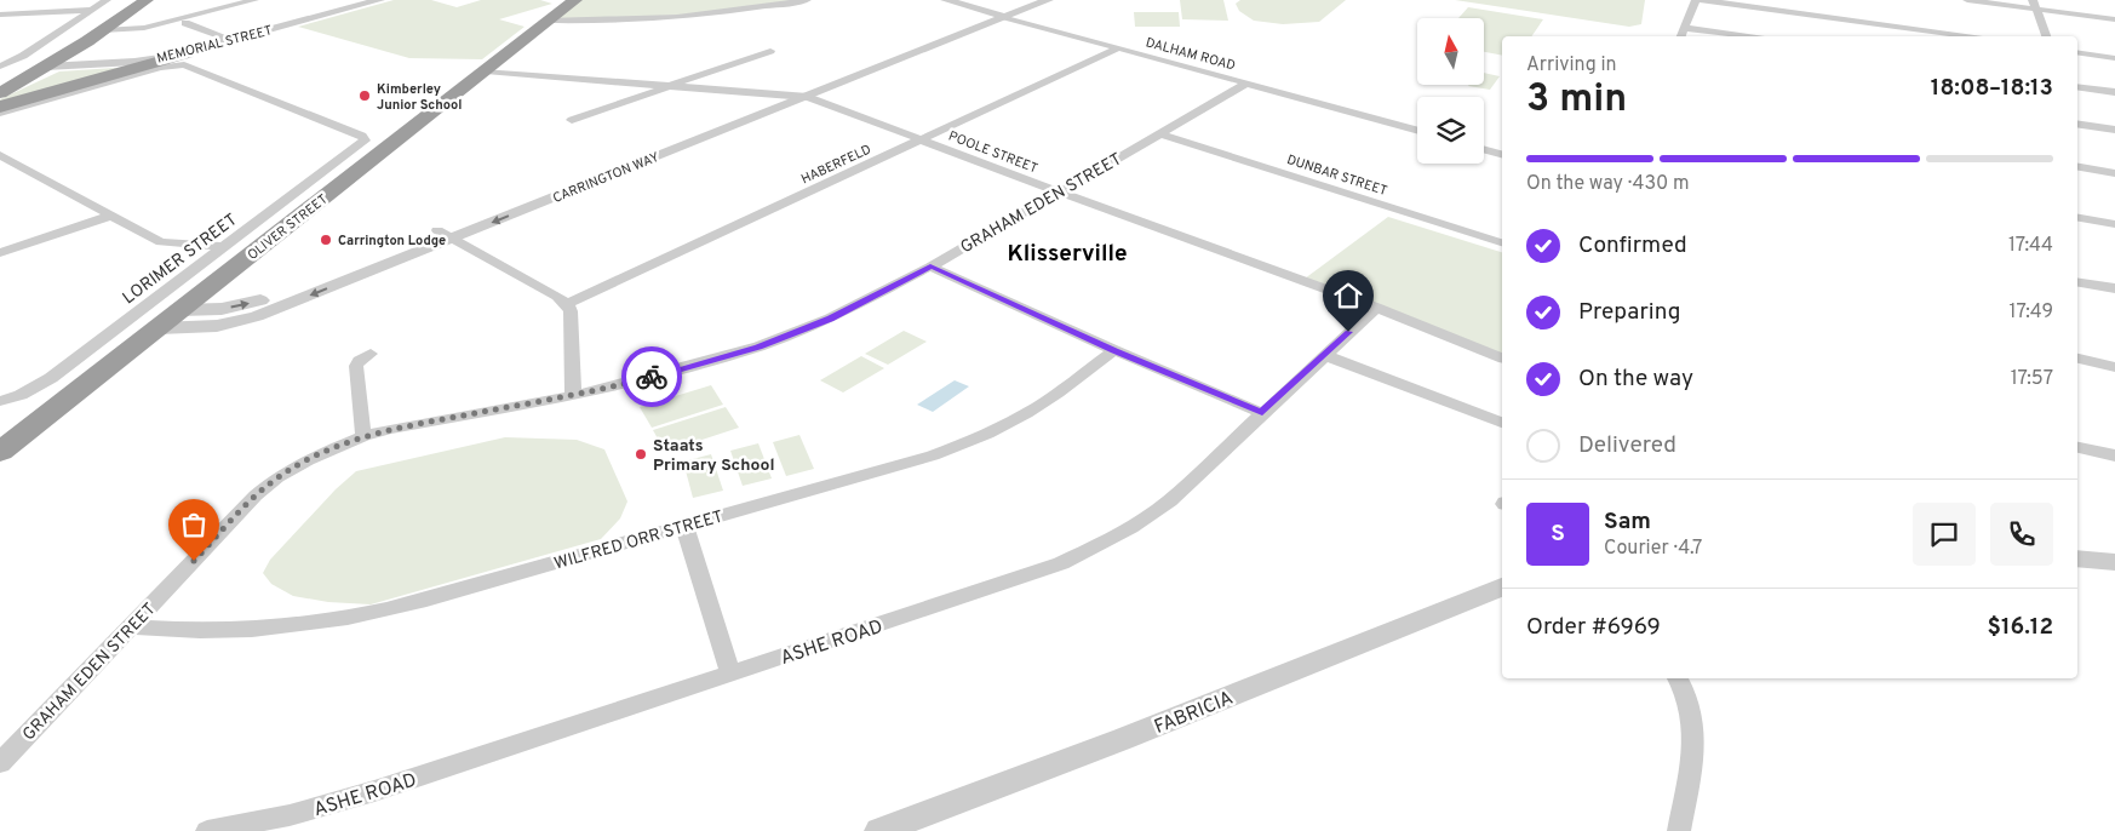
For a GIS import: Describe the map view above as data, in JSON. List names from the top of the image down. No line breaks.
{"streets":{"highway":["MEMORIAL STREET","OLIVER STREET"],"street":["DALHAM ROAD","POOLE STREET","HABERFELD","DUNBAR STREET","CARRINGTON WAY","GRAHAM EDEN STREET","LORIMER STREET","WILFRED ORR STREET","ASHE ROAD","FABRICIA"]},"crossings":[["MEMORIAL STREET","LORIMER STREET"],["DALHAM ROAD","HABERFELD"],["DALHAM ROAD","CARRINGTON WAY"],["DALHAM ROAD","GRAHAM EDEN STREET"],["POOLE STREET","HABERFELD"],["POOLE STREET","CARRINGTON WAY"],["POOLE STREET","GRAHAM EDEN STREET"],["POOLE STREET","OLIVER STREET"],["POOLE STREET","ASHE ROAD"],["DUNBAR STREET","GRAHAM EDEN STREET"],["CARRINGTON WAY","OLIVER STREET"],["GRAHAM EDEN STREET","WILFRED ORR STREET"]],"districts":["Klisserville"],"places":["Kimberley Junior School","Carrington Lodge","Staats Primary School"],"north":"top","page":{"heading":["3 min","Arriving in","18:08–18:13"],"panel":["Sam","Courier · 4.7","Order #6969","$16.12"],"bar":"On the way · 430 m","list":[["Confirmed","17:44"],["Preparing","17:49"],["On the way","17:57"],"Delivered"],"round":"S"}}
